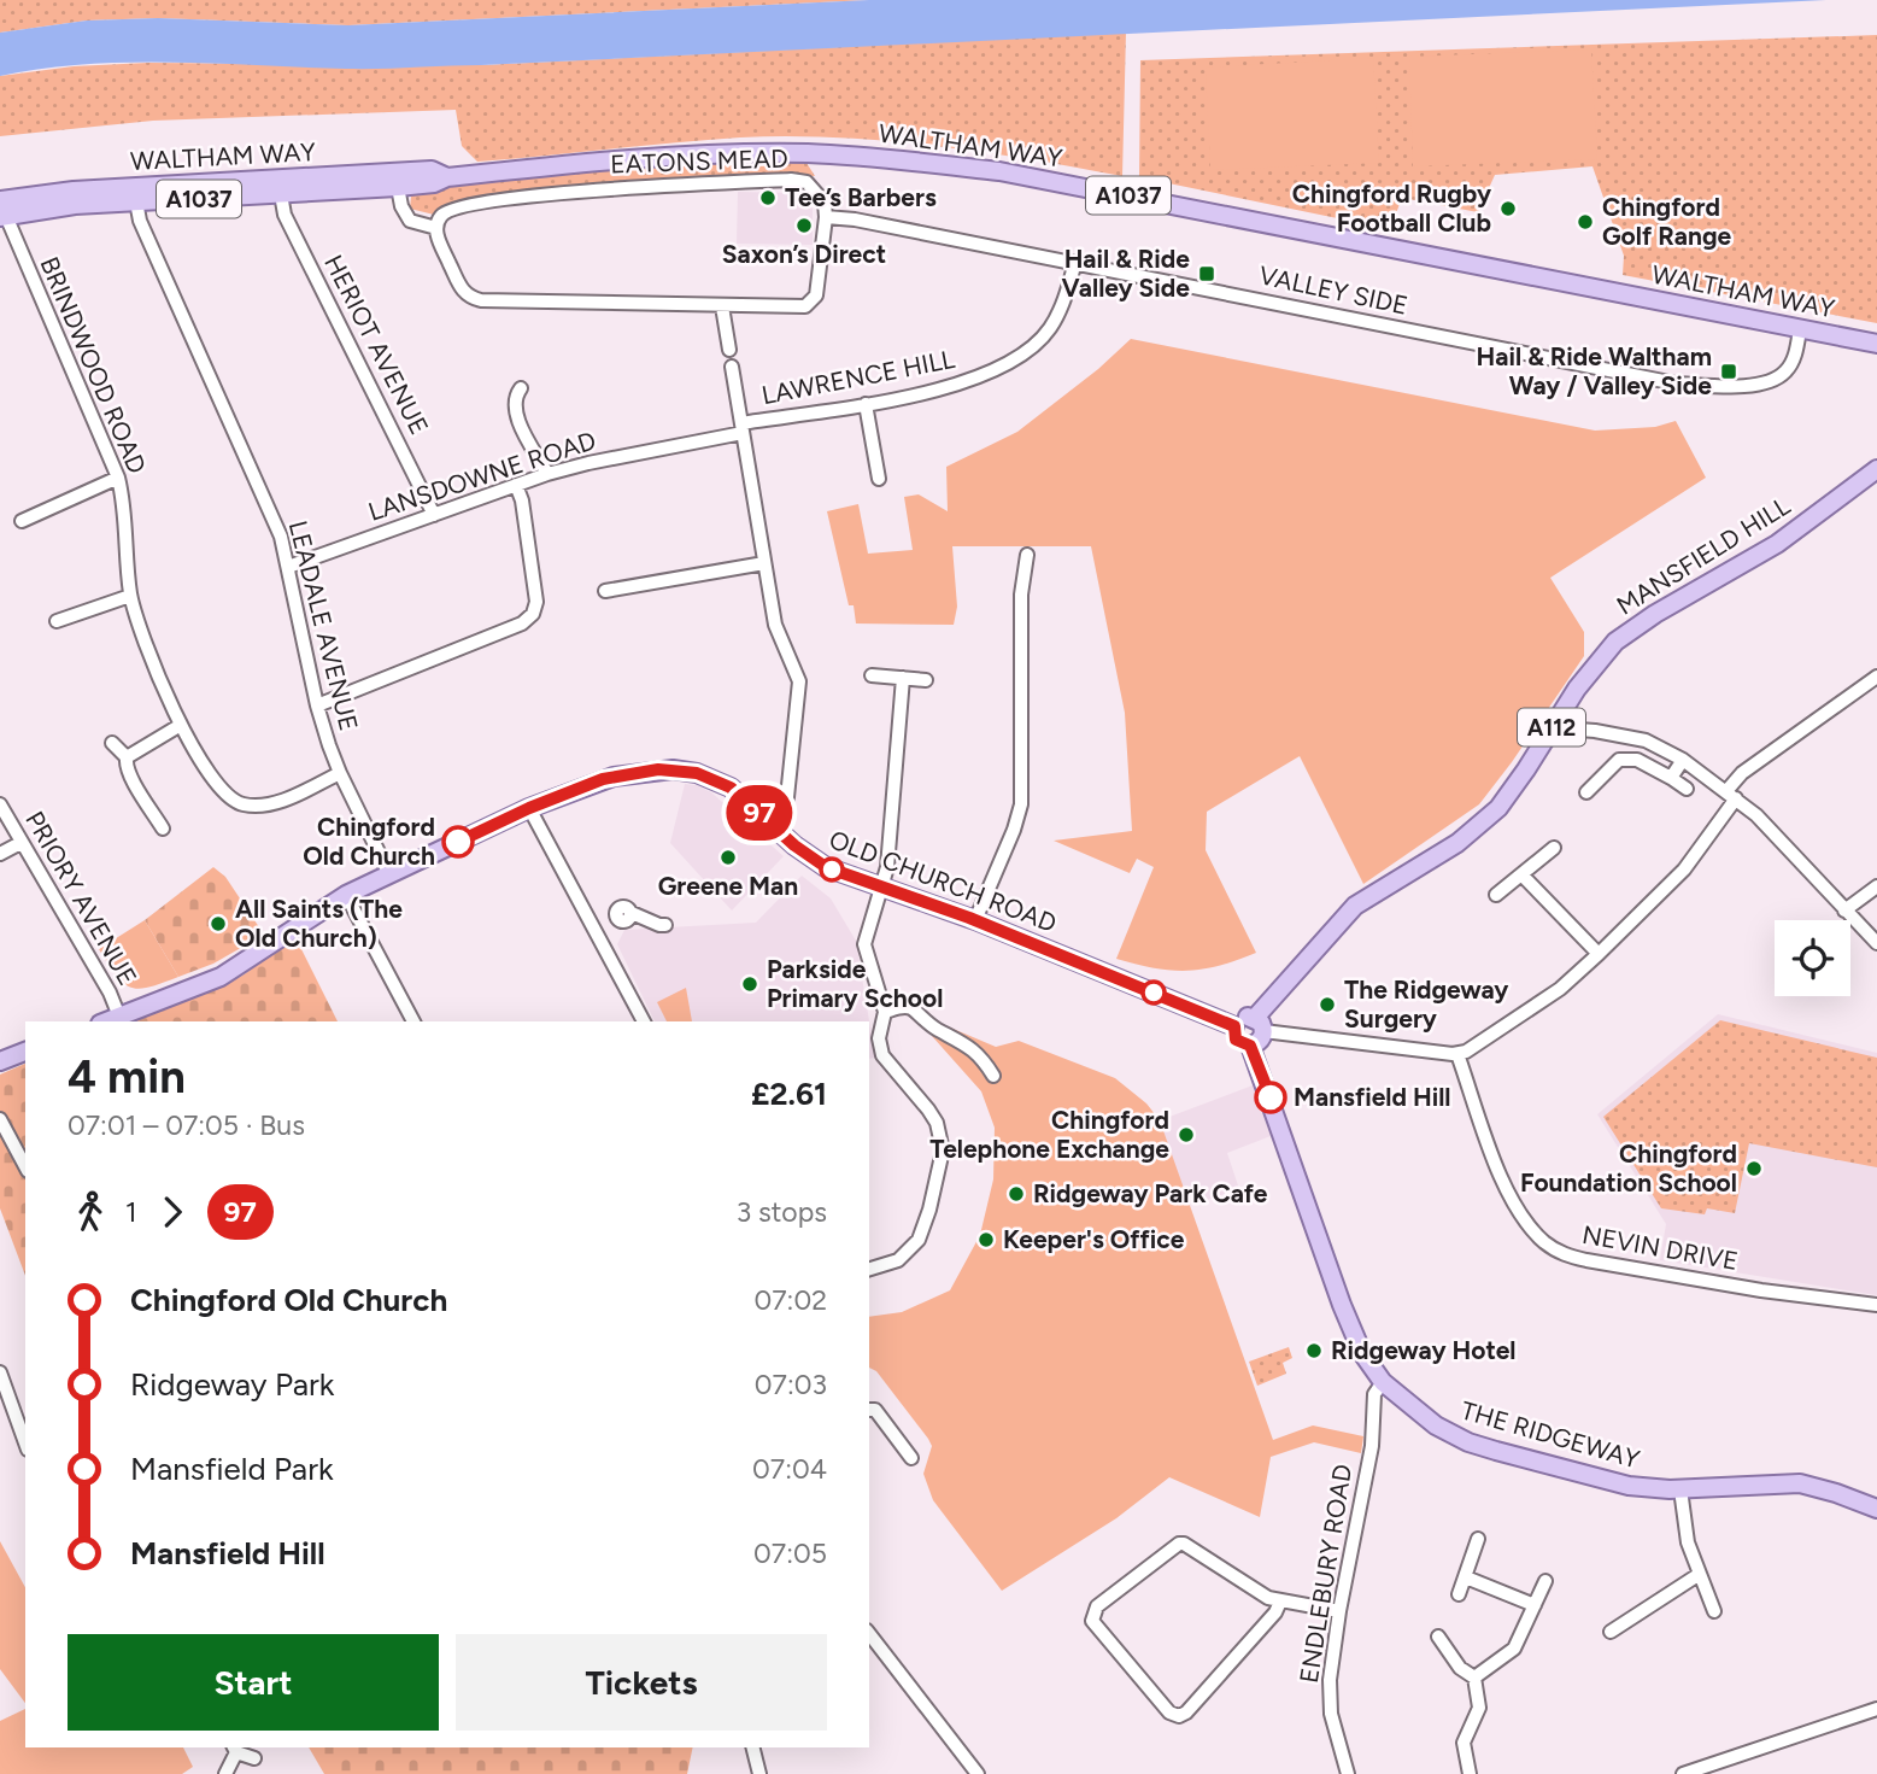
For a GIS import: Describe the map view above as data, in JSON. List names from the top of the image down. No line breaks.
{"streets":{"main road":["WALTHAM WAY","A1037","MANSFIELD HILL","A112","OLD CHURCH ROAD","THE RIDGEWAY"],"street":["EATONS MEAD","VALLEY SIDE","HERIOT AVENUE","BRINDWOOD ROAD","LAWRENCE HILL","LANSDOWNE ROAD","LEADALE AVENUE","PRIORY AVENUE","NEVIN DRIVE","ENDLEBURY ROAD"]},"crossings":[["WALTHAM WAY","VALLEY SIDE"],["WALTHAM WAY","HERIOT AVENUE"],["WALTHAM WAY","BRINDWOOD ROAD"],["WALTHAM WAY","LEADALE AVENUE"],["EATONS MEAD","VALLEY SIDE"],["VALLEY SIDE","LAWRENCE HILL"],["HERIOT AVENUE","LANSDOWNE ROAD"],["BRINDWOOD ROAD","LEADALE AVENUE"],["LAWRENCE HILL","LANSDOWNE ROAD"],["LANSDOWNE ROAD","LEADALE AVENUE"],["MANSFIELD HILL","A112"],["MANSFIELD HILL","OLD CHURCH ROAD"],["MANSFIELD HILL","THE RIDGEWAY"],["LEADALE AVENUE","OLD CHURCH ROAD"],["A112","OLD CHURCH ROAD"],["A112","THE RIDGEWAY"],["OLD CHURCH ROAD","PRIORY AVENUE"],["OLD CHURCH ROAD","THE RIDGEWAY"],["THE RIDGEWAY","ENDLEBURY ROAD"]],"places":{"other":["Tee’s Barbers","Chingford Rugby Football Club","Chingford Golf Range","Saxon’s Direct","Chingford Old Church","Greene Man","All Saints (The Old Church)","Parkside Primary School","The Ridgeway Surgery","Mansfield Hill","Chingford Telephone Exchange","Chingford Foundation School","Ridgeway Park Cafe","Keeper's Office","Ridgeway Hotel"],"transit":["Hail & Ride Valley Side","Hail & Ride Waltham Way / Valley Side"]},"lines":["bus line 97"],"page":{"on_map":"97","heading":["4 min","07:01 – 07:05 · Bus","£2.61"],"legs":["1","97","3 stops"],"list":[{"name":"Chingford Old Church","value":"07:02"},{"name":"Ridgeway Park","value":"07:03"},{"name":"Mansfield Park","value":"07:04"},{"name":"Mansfield Hill","value":"07:05"}],"buttons":["Start","Tickets"]}}
